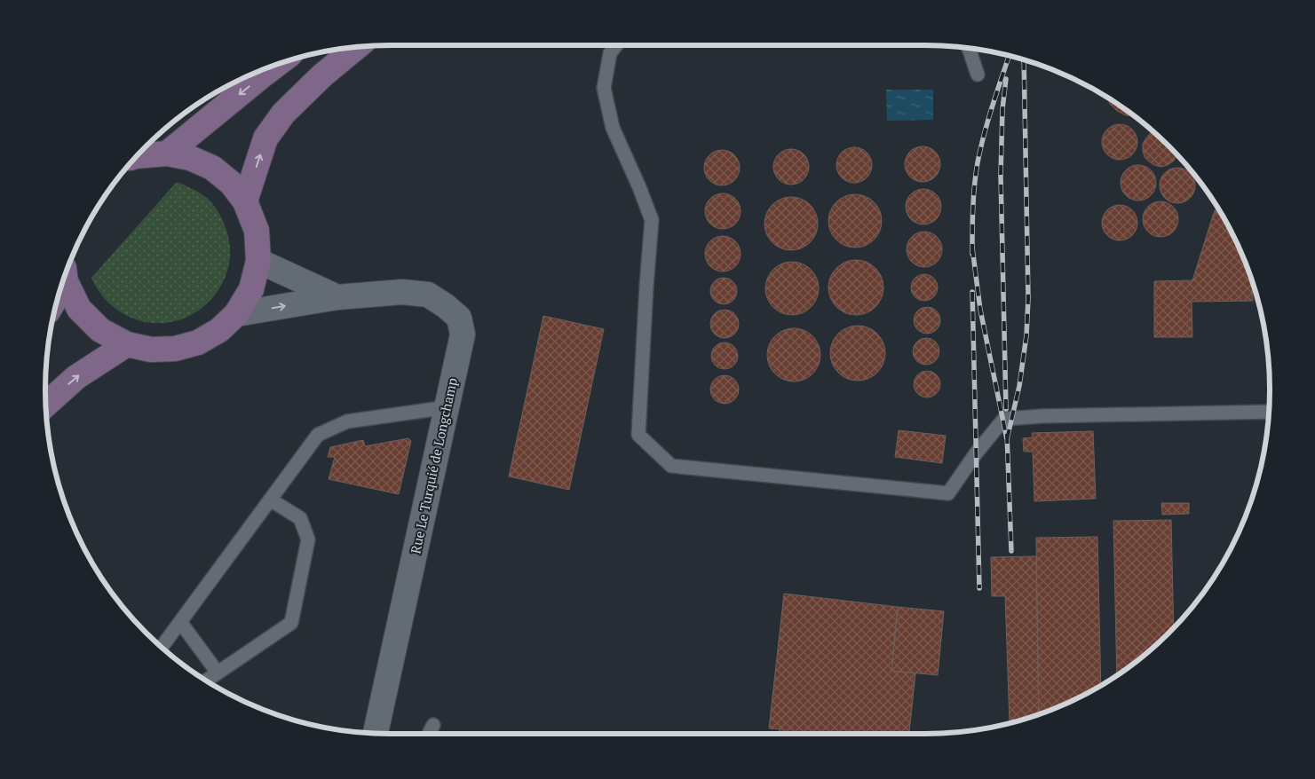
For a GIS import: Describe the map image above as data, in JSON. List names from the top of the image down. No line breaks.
{"streets":{"street":["Rue Le Turquié de Longchamp"]}}
